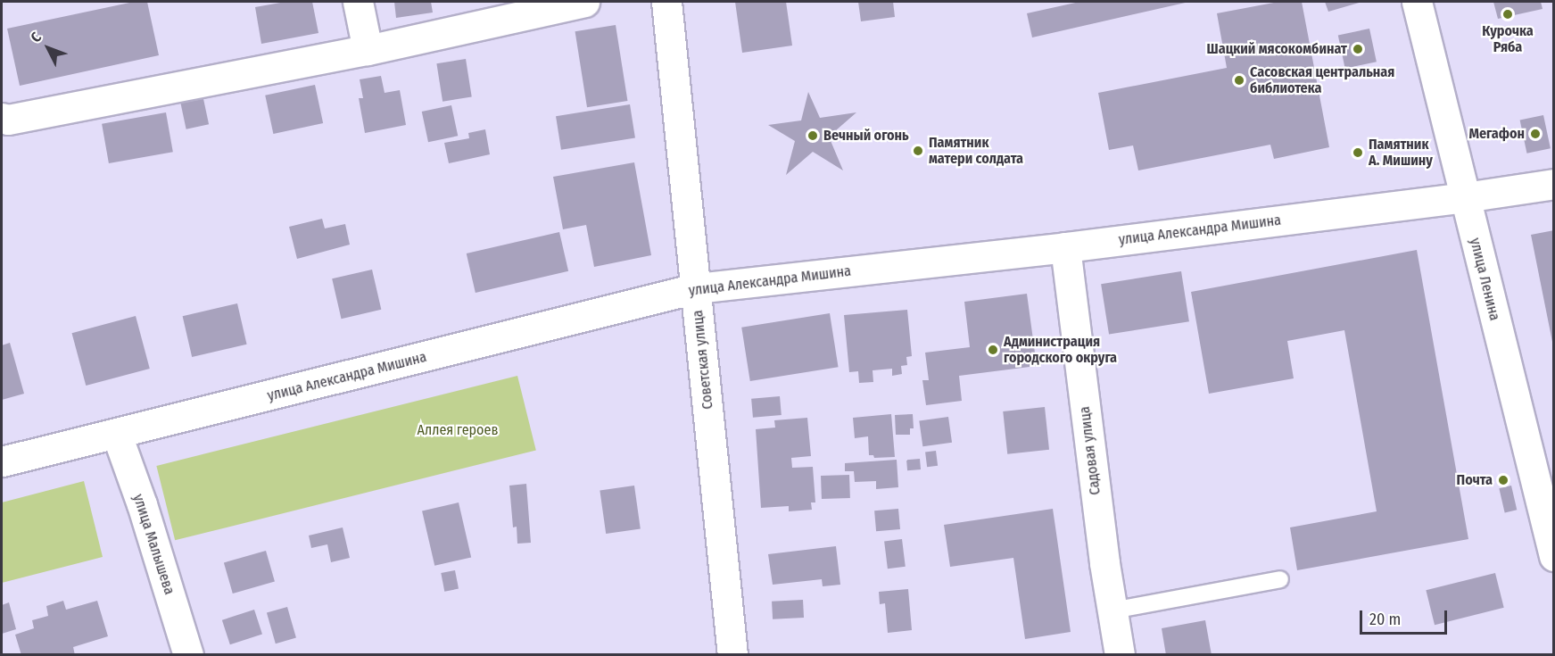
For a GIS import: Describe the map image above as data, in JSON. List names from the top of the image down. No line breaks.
{"streets":{"street":["улица Александра Мишина","улица Ленина","Советская улица","Садовая улица","улица Малышева"]},"crossings":[["улица Александра Мишина","улица Ленина"],["улица Александра Мишина","Советская улица"],["улица Александра Мишина","Садовая улица"],["улица Александра Мишина","улица Малышева"]],"parks":["Аллея героев"],"places":["Курочка Ряба","Шацкий мясокомбинат","Сасовская центральная библиотека","Мегафон","Вечный огонь","Памятник матери солдата","Памятник А. Мишину","Администрация городского округа","Почта"],"scale_bar":"20 m","north":"top left"}
